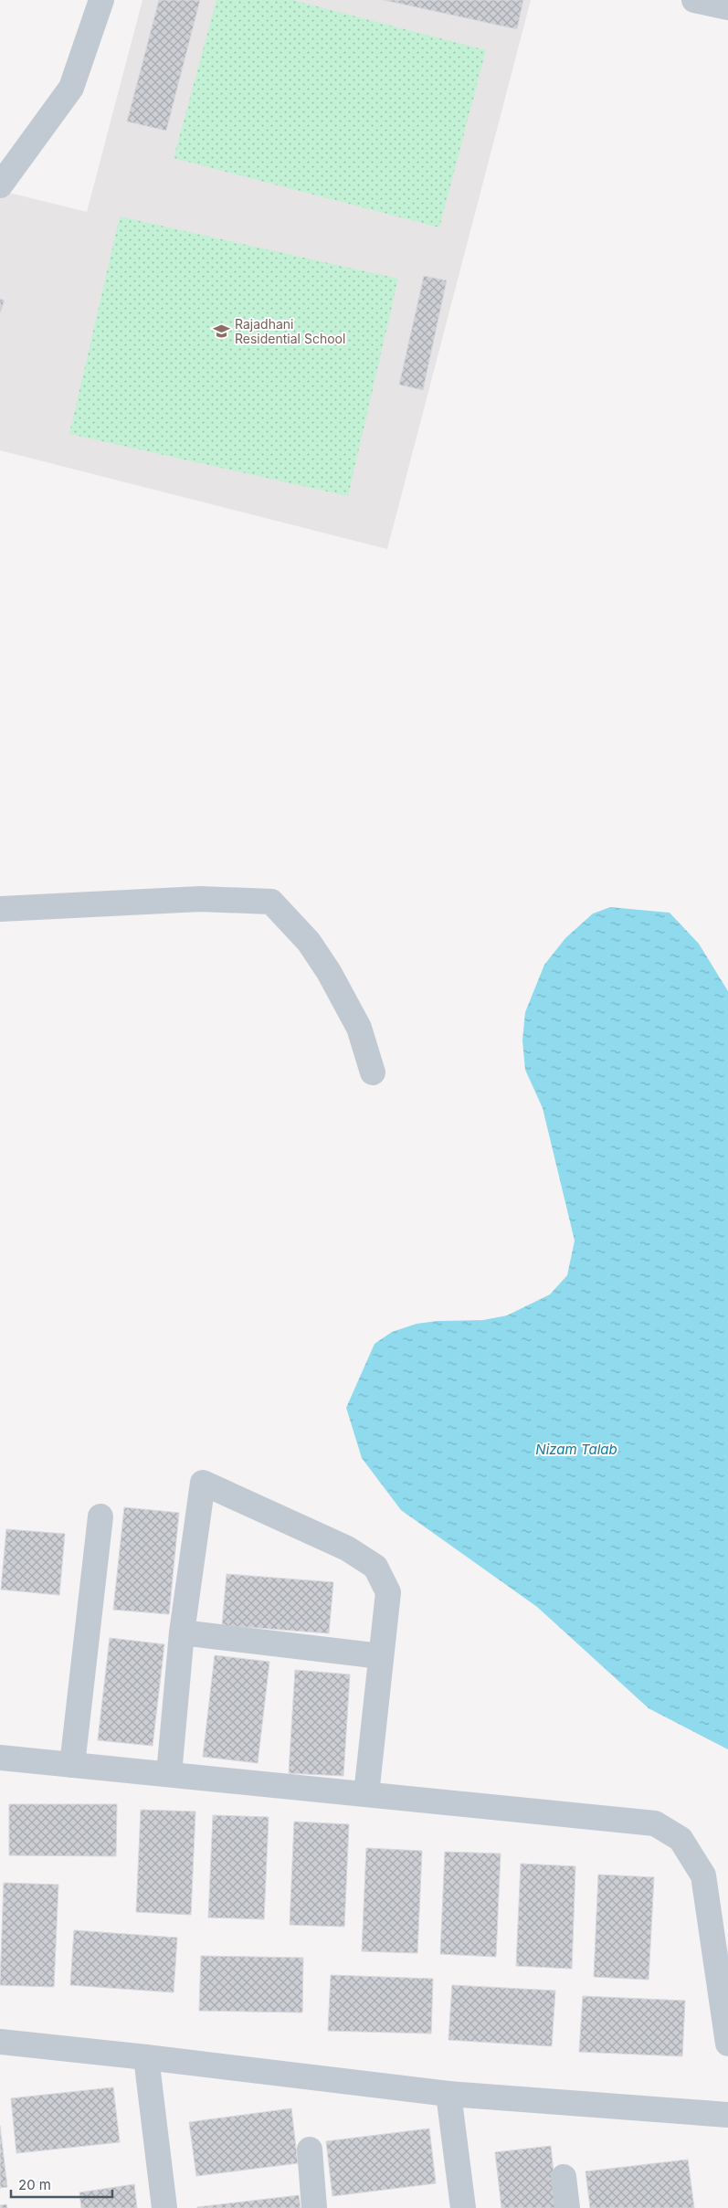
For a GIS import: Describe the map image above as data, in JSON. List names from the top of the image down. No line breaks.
{"water":["Nizam Talab"],"places":{"school or university":["Rajadhani Residential School"]},"scale_bar":"20 m"}
